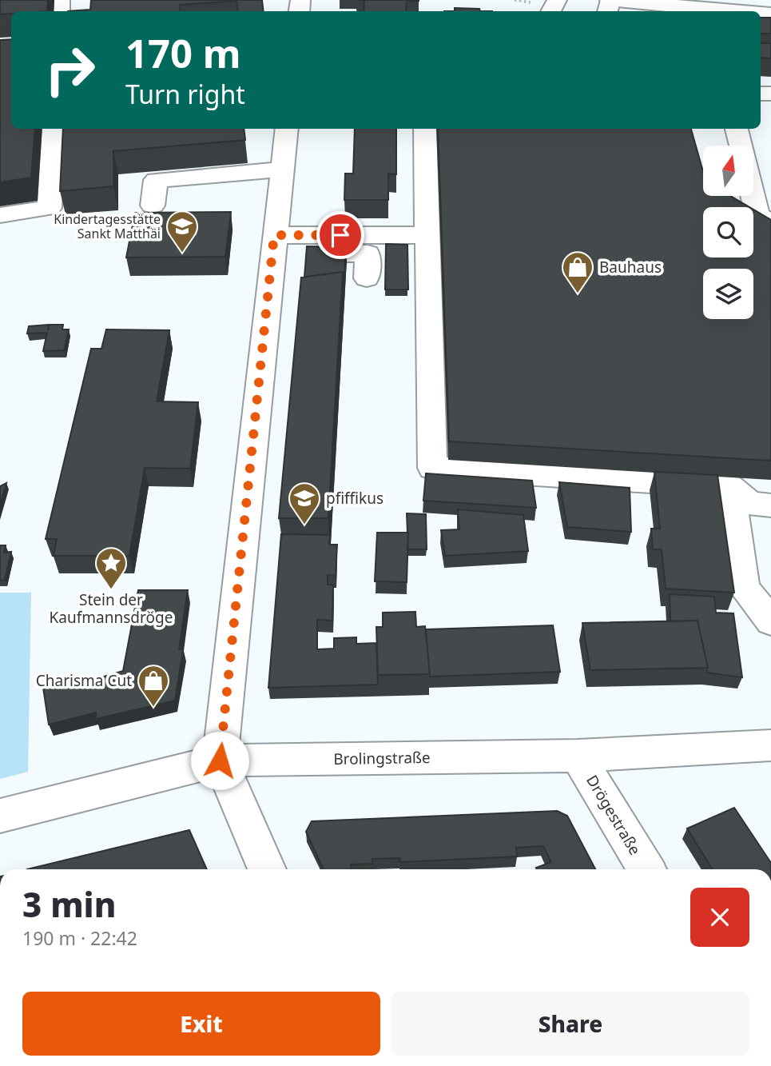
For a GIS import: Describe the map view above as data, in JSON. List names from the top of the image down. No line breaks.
{"streets":{"street":["Brolingstraße","Drögestraße"]},"crossings":[["Brolingstraße","Drögestraße"]],"places":{"school or university":["Kindertagesstätte Sankt Matthäi","pfiffikus"],"shop":["Bauhaus","Charisma Cut"],"place":["Stein der Kaufmannsdröge"]},"north":"top","page":{"turn":["170 m","Turn right"],"heading":["3 min","190 m · 22:42"],"buttons":["Exit","Share"]}}
